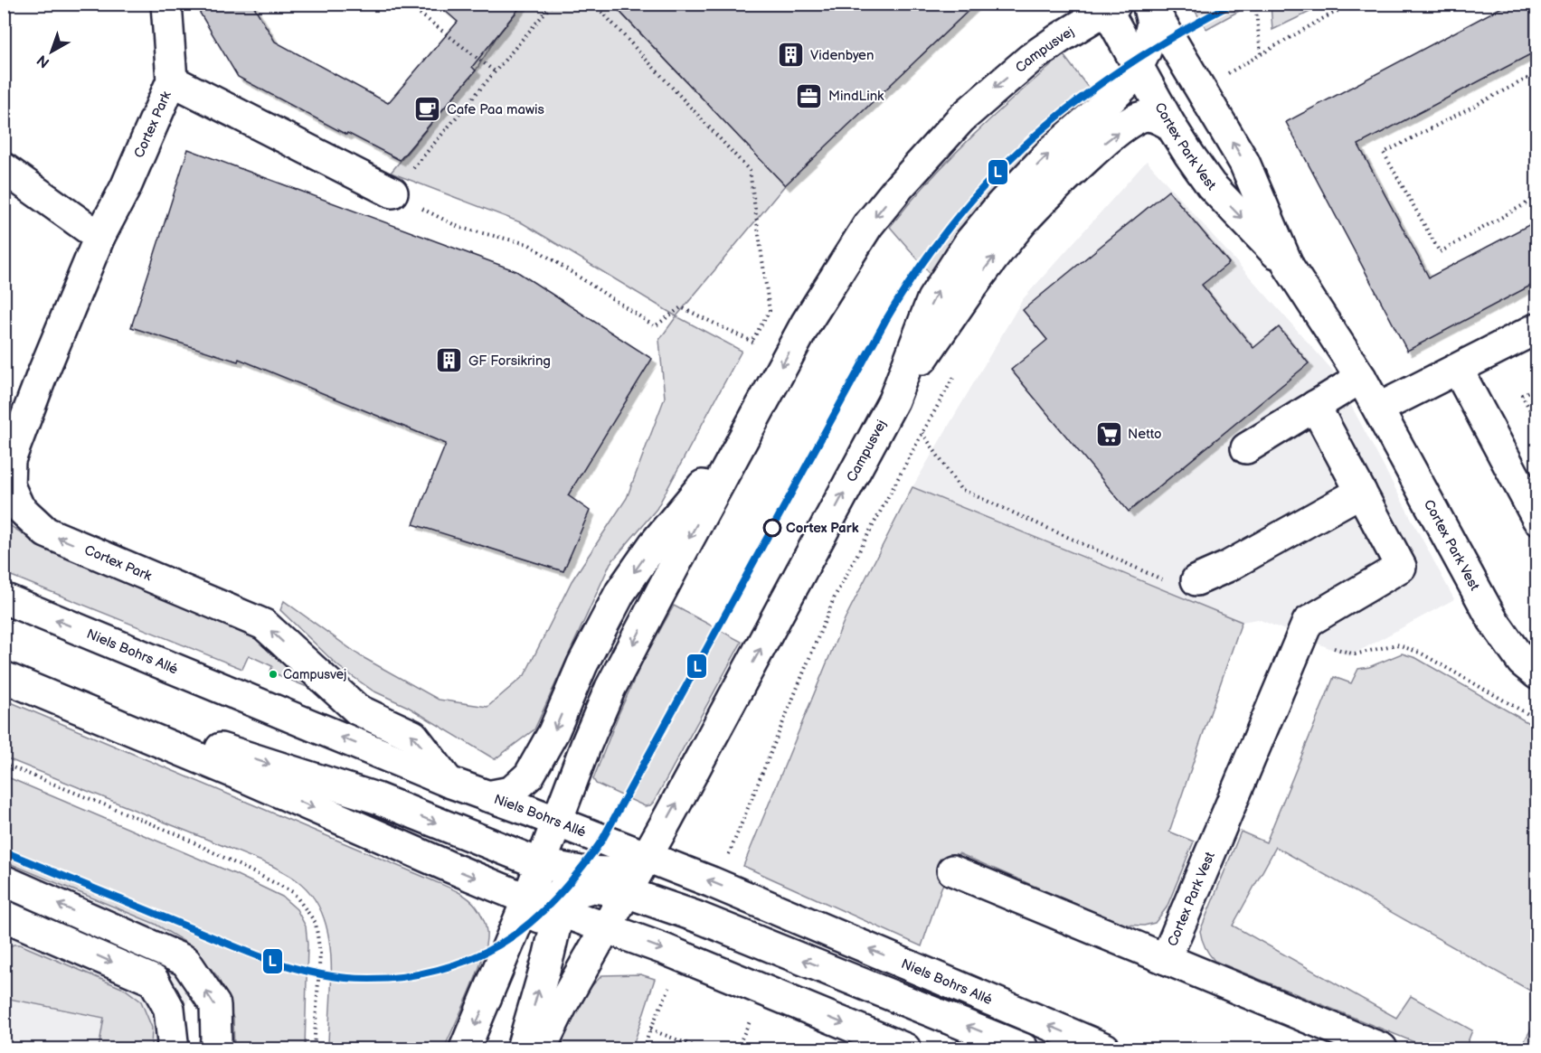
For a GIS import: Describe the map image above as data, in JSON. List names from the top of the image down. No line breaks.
{"streets":{"street":["Campusvej","Cortex Park","Cortex Park Vest","Niels Bohrs Allé"]},"crossings":[["Campusvej","Cortex Park Vest"],["Campusvej","Niels Bohrs Allé"],["Cortex Park","Niels Bohrs Allé"]],"places":{"building":["Videnbyen","GF Forsikring"],"office":["MindLink"],"cafe":["Cafe Paa mawis"],"supermarket":["Netto"],"other":["Cortex Park","Campusvej"]},"lines":["transit line L"],"north":"bottom left"}
